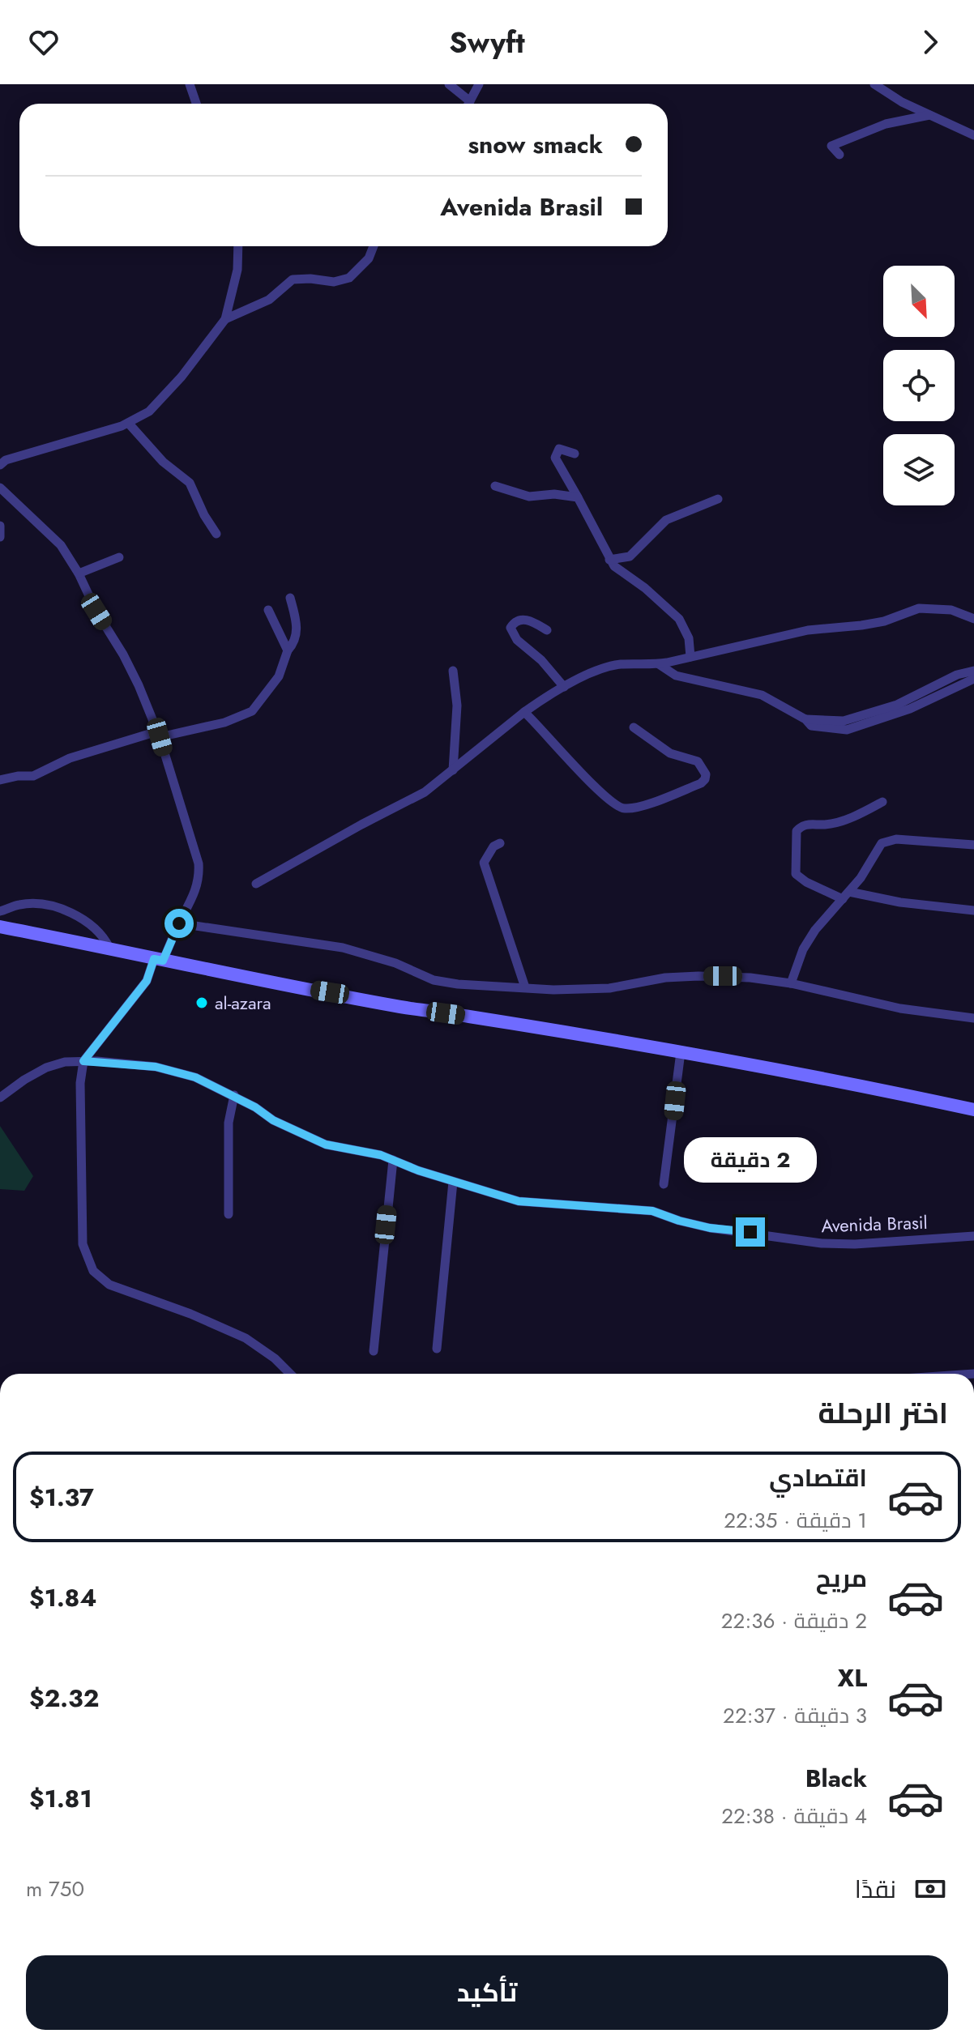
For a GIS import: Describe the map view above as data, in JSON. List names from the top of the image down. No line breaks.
{"streets":{"street":["Avenida Brasil"]},"places":["al-azara"],"north":"bottom right","page":{"header":"Swyft","banner":["snow smack","Avenida Brasil"],"bubble":"2 دقيقة","heading":"اختر الرحلة","list":[{"name":"اقتصادي","note":"1 دقيقة · 22:35","value":"$1.37"},{"name":"مريح","note":"2 دقيقة · 22:36","value":"$1.84"},{"name":"XL","note":"3 دقيقة · 22:37","value":"$2.32"},{"name":"Black","note":"4 دقيقة · 22:38","value":"$1.81"}],"pay":["نقدًا","750 m"],"buttons":"تأكيد"}}
